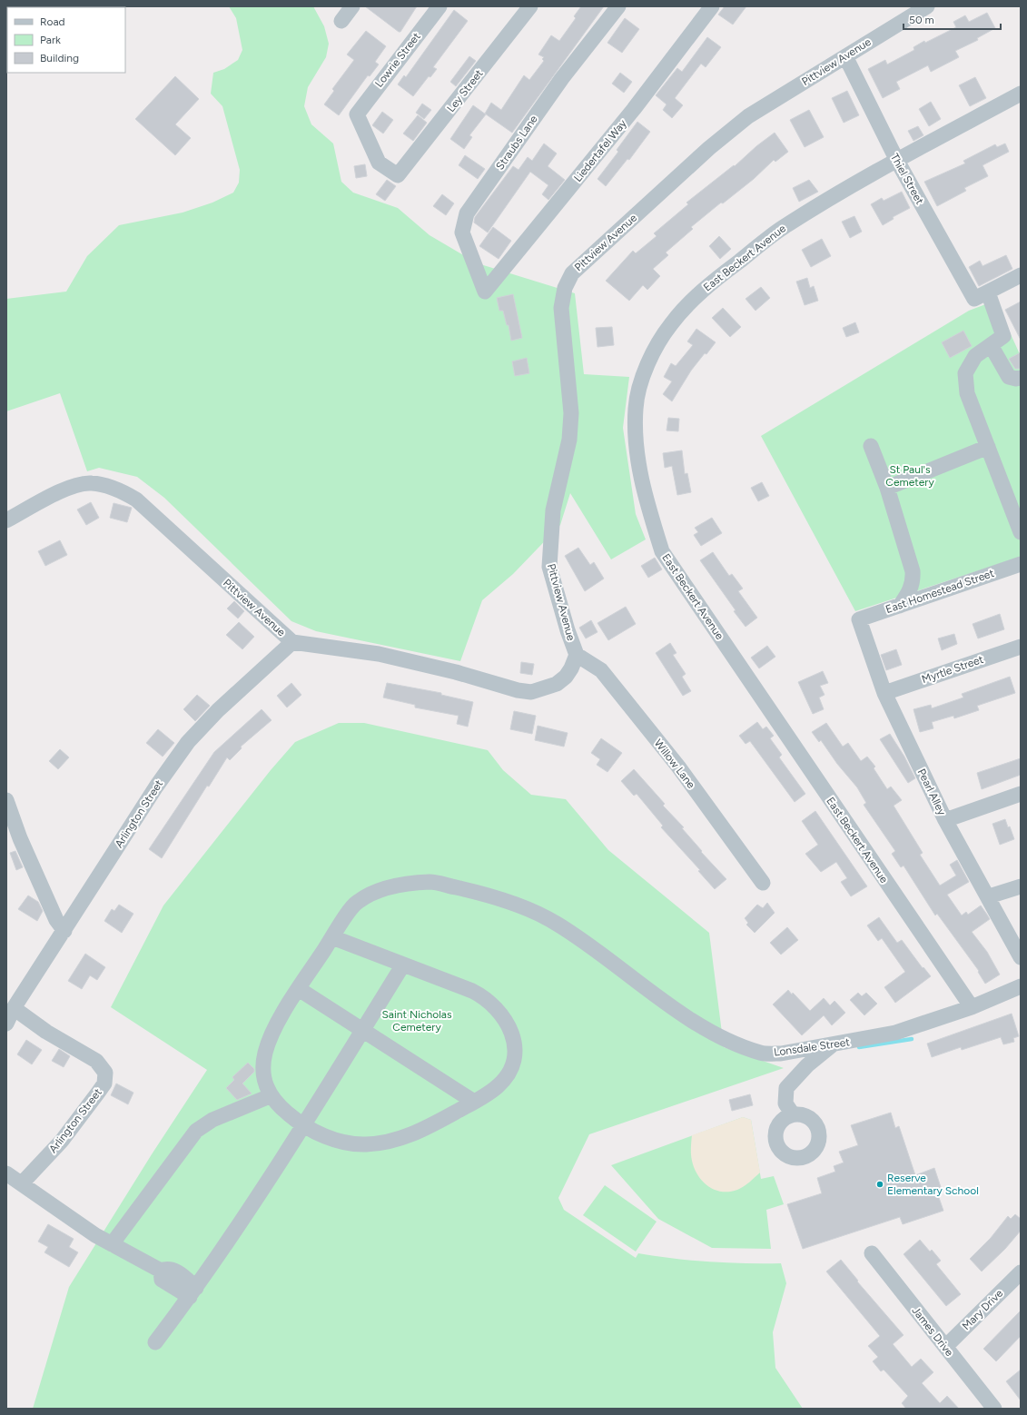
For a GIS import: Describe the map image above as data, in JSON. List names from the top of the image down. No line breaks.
{"streets":{"street":["Lowrie Street","Pittview Avenue","Ley Street","Straubs Lane","Liedertafel Way","Thiel Street","East Beckert Avenue","East Homestead Street","Myrtle Street","Willow Lane","Pearl Alley","Arlington Street","Lonsdale Street","Mary Drive","James Drive"]},"crossings":[["Lowrie Street","Ley Street"],["Pittview Avenue","Thiel Street"],["Pittview Avenue","Willow Lane"],["Pittview Avenue","Arlington Street"],["Straubs Lane","Liedertafel Way"],["Thiel Street","East Beckert Avenue"],["East Beckert Avenue","Lonsdale Street"],["East Homestead Street","Pearl Alley"],["Myrtle Street","Pearl Alley"],["Mary Drive","James Drive"]],"parks":["St Paul's Cemetery","Saint Nicholas Cemetery"],"places":["Reserve Elementary School"],"legend":["Road","Park","Building"],"scale_bar":"50 m"}
